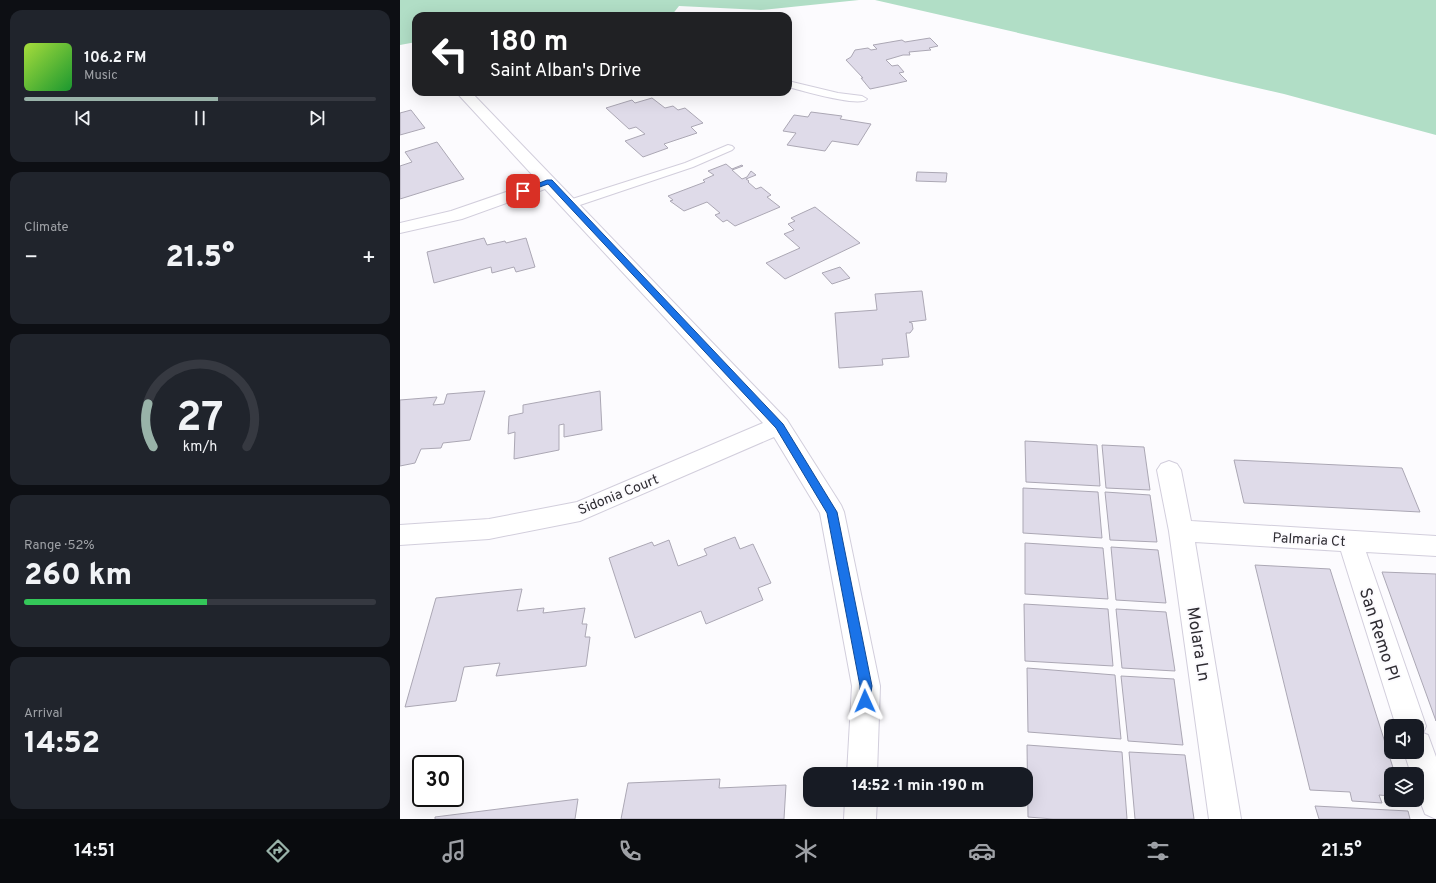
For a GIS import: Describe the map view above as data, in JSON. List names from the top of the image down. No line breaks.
{"streets":{"street":["Sidonia Court","Palmaria Ct","San Remo Pl","Molara Ln"]},"crossings":[["Palmaria Ct","San Remo Pl"],["Palmaria Ct","Molara Ln"]],"page":{"turn":["180 m","Saint Alban's Drive"],"song":["106.2 FM","Music"],"tile":["Climate",["Range · 52%","260 km"],["Arrival","14:52"]],"heat":["−","21.5°","+"],"limit":"30","trip":"14:52 · 1 min · 190 m","tabs":["14:51","21.5°"],"gauge":["27","km/h"]}}
